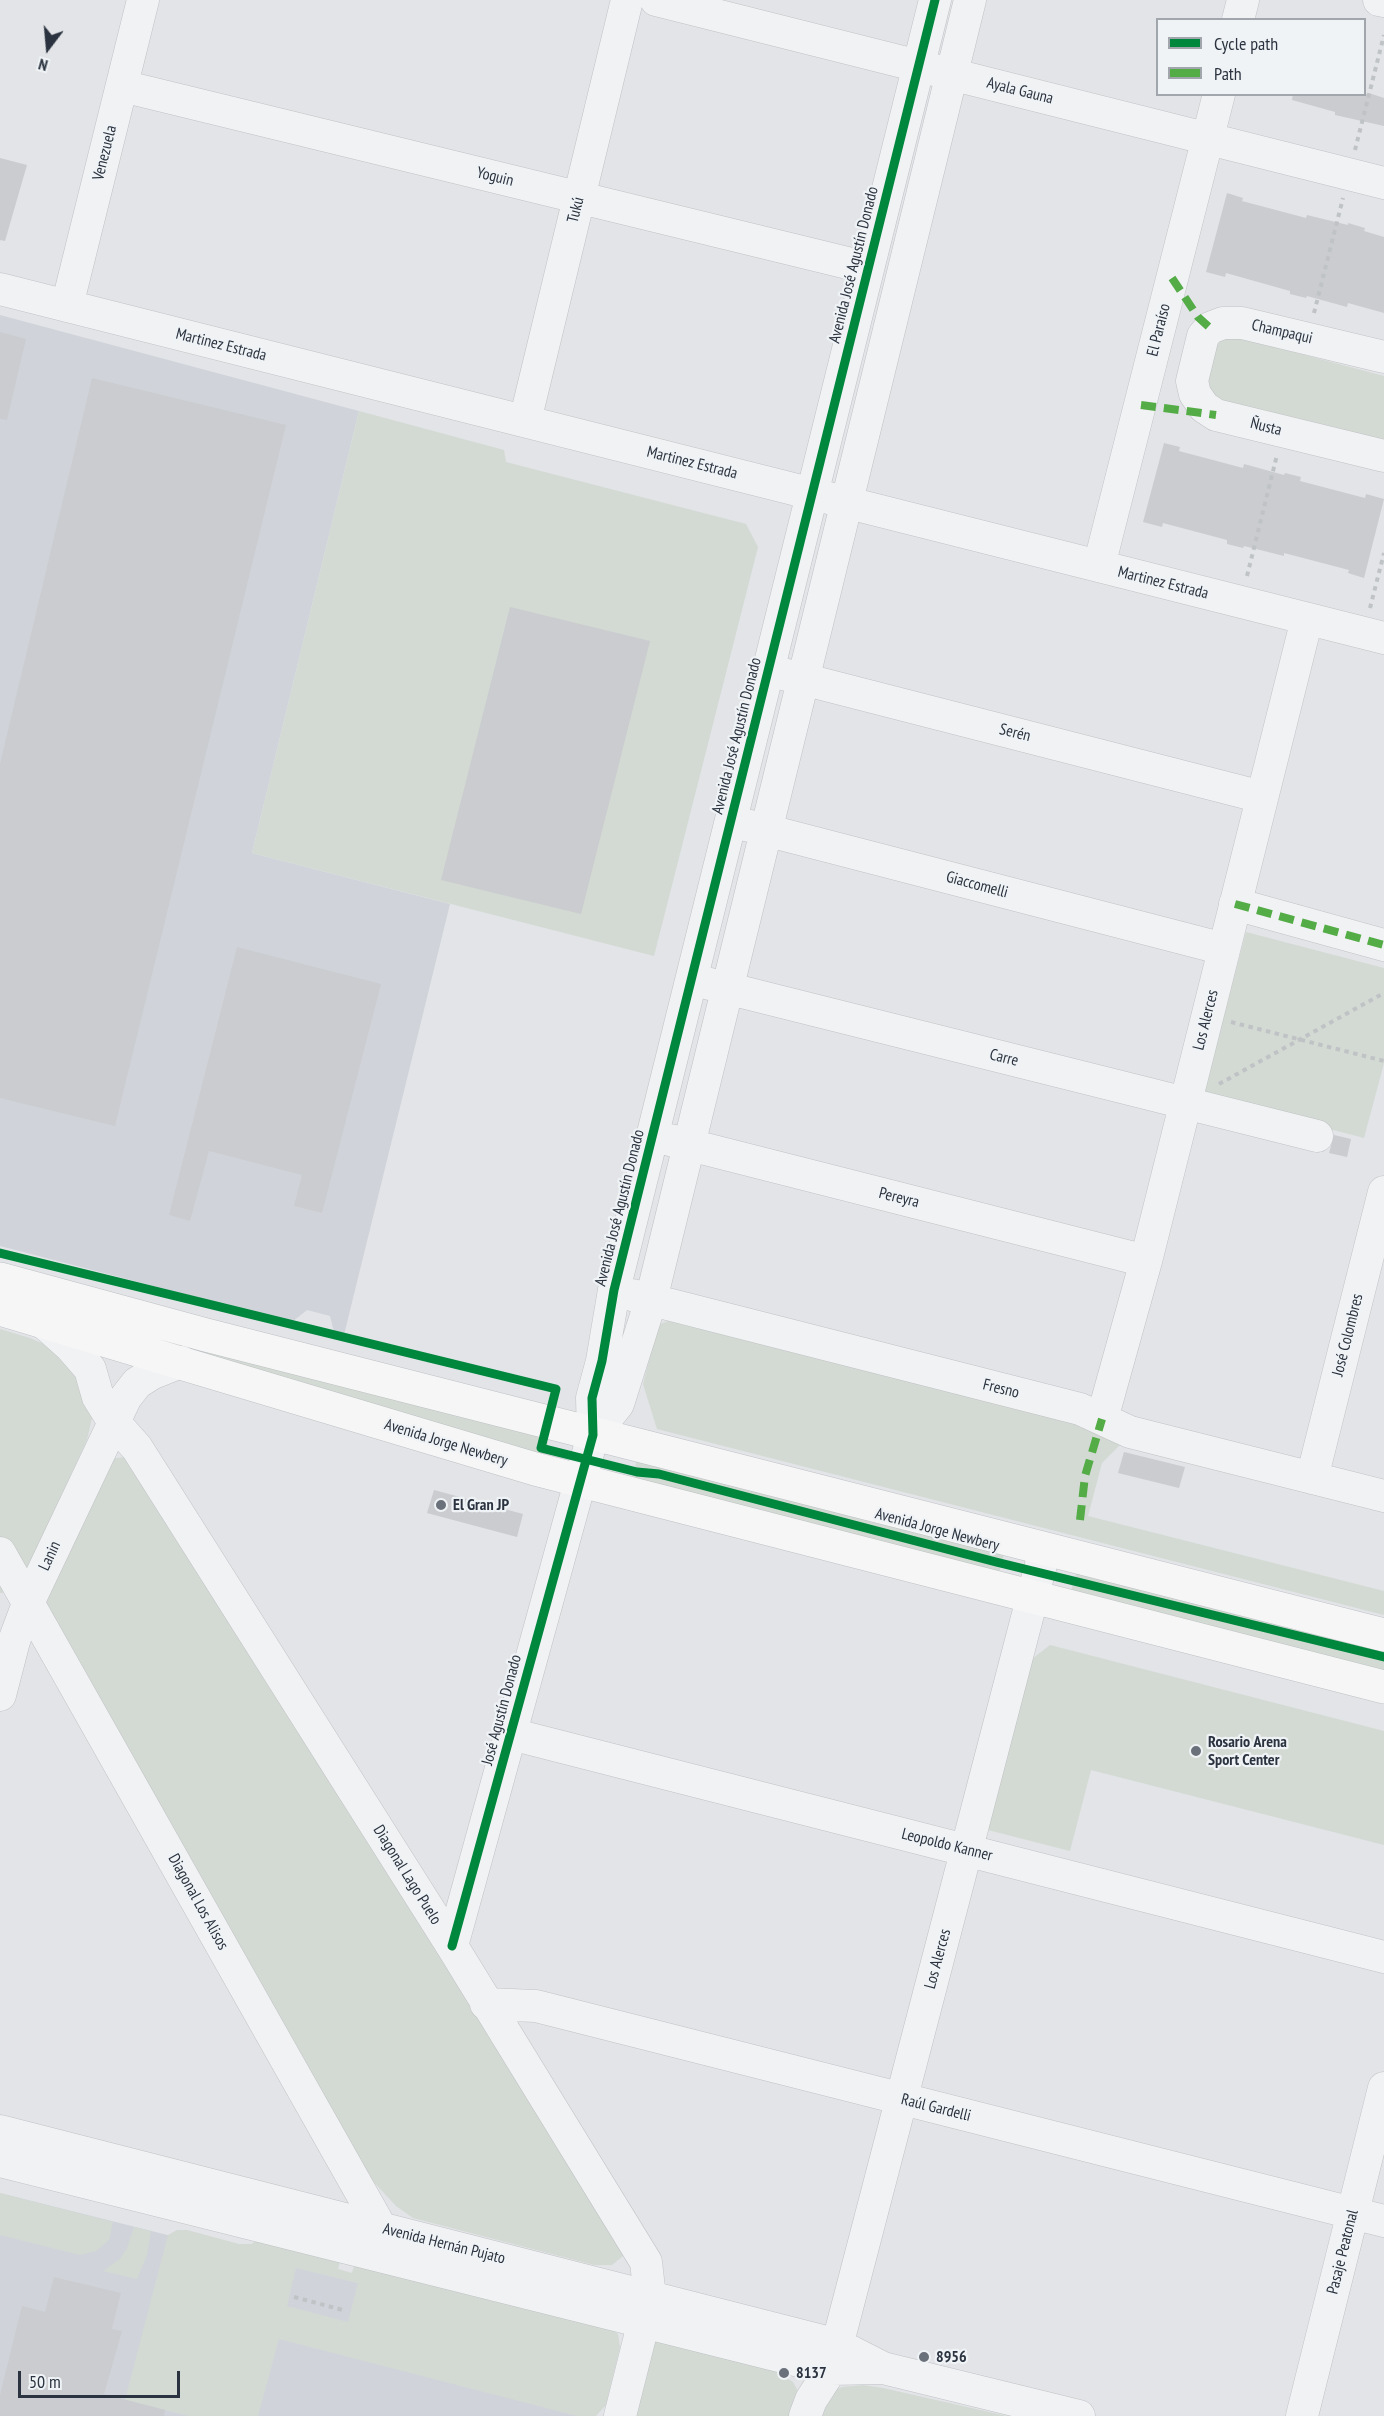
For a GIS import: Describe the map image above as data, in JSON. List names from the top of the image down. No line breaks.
{"streets":{"main road":["Avenida Jorge Newbery"],"street":["Ayala Gauna","Venezuela","Yoguin","Tukú","Avenida José Agustín Donado","El Paraíso","Champaqui","Martinez Estrada","Ñusta","Serén","Giaccomelli","Los Alerces","Carre","Pereyra","José Colombres","Fresno","Lanin","José Agustín Donado","Leopoldo Kanner","Diagonal Lago Puelo","Diagonal Los Alisos","Raúl Gardelli","Avenida Hernán Pujato","Pasaje Peatonal"]},"crossings":[["Ayala Gauna","Avenida José Agustín Donado"],["Ayala Gauna","El Paraíso"],["Venezuela","Yoguin"],["Venezuela","Martinez Estrada"],["Yoguin","Tukú"],["Yoguin","Avenida José Agustín Donado"],["Tukú","Martinez Estrada"],["Avenida José Agustín Donado","Martinez Estrada"],["Avenida José Agustín Donado","Serén"],["Avenida José Agustín Donado","Giaccomelli"],["Avenida José Agustín Donado","Carre"],["Avenida José Agustín Donado","Pereyra"],["Avenida José Agustín Donado","Fresno"],["Avenida José Agustín Donado","Avenida Jorge Newbery"],["Avenida José Agustín Donado","José Agustín Donado"],["El Paraíso","Martinez Estrada"],["Champaqui","Ñusta"],["Martinez Estrada","Los Alerces"],["Serén","Los Alerces"],["Giaccomelli","Los Alerces"],["Los Alerces","Carre"],["Los Alerces","Pereyra"],["Los Alerces","Fresno"],["Los Alerces","Avenida Jorge Newbery"],["Los Alerces","Leopoldo Kanner"],["Los Alerces","Raúl Gardelli"],["Los Alerces","Avenida Hernán Pujato"],["José Colombres","Fresno"],["Avenida Jorge Newbery","José Agustín Donado"],["Avenida Jorge Newbery","Diagonal Lago Puelo"],["Lanin","Diagonal Lago Puelo"],["Lanin","Diagonal Los Alisos"],["José Agustín Donado","Leopoldo Kanner"],["José Agustín Donado","Diagonal Lago Puelo"],["Diagonal Lago Puelo","Raúl Gardelli"],["Diagonal Lago Puelo","Avenida Hernán Pujato"],["Diagonal Los Alisos","Avenida Hernán Pujato"],["Raúl Gardelli","Pasaje Peatonal"]],"places":["El Gran JP","Rosario Arena Sport Center","8956","8137"],"legend":["Cycle path","Path"],"scale_bar":"50 m","north":"bottom"}
